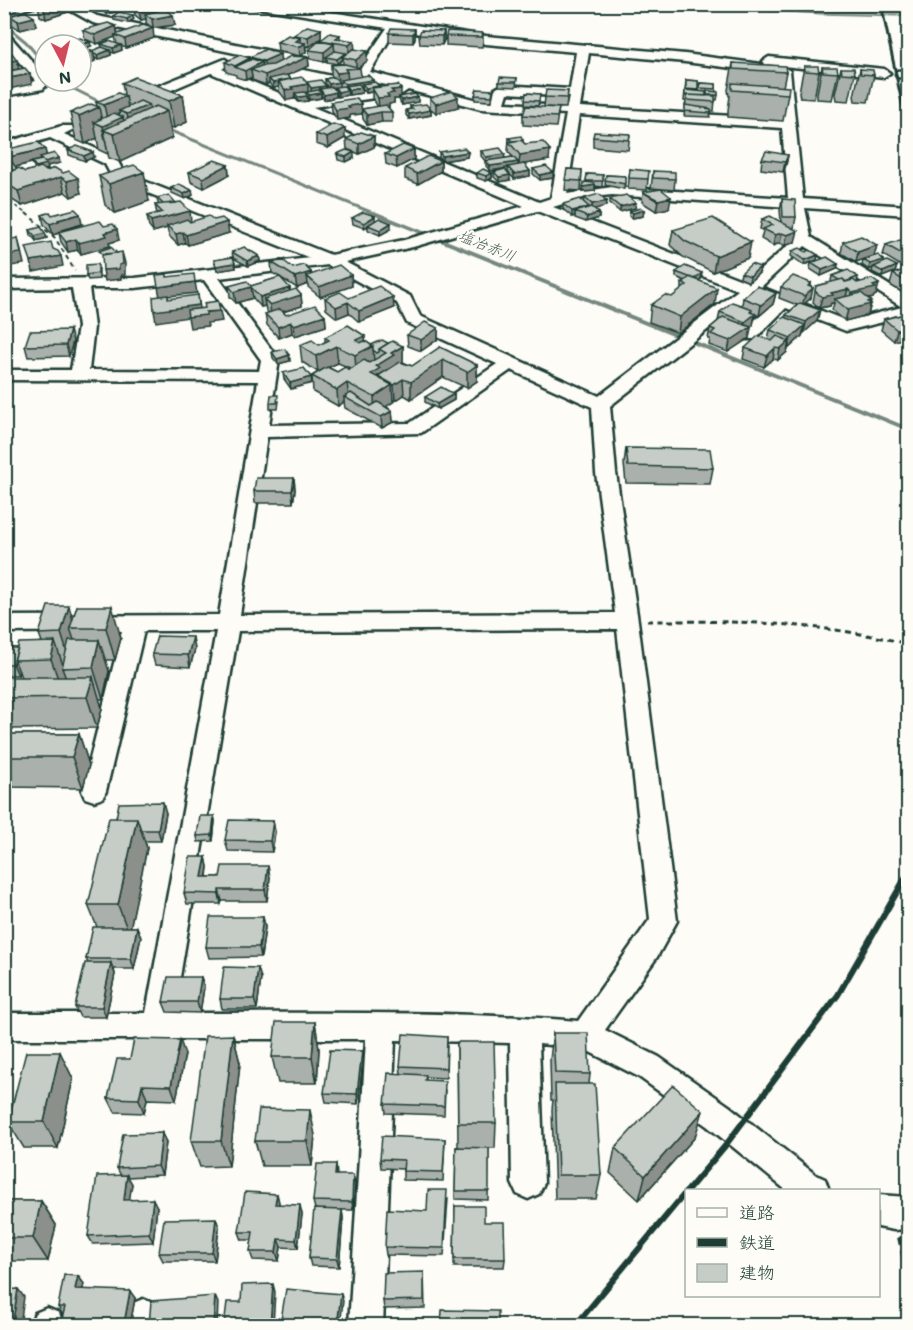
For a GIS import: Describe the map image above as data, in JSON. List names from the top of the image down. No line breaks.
{"water":["塩冶赤川"],"legend":["道路","鉄道","建物"],"north":"bottom"}
